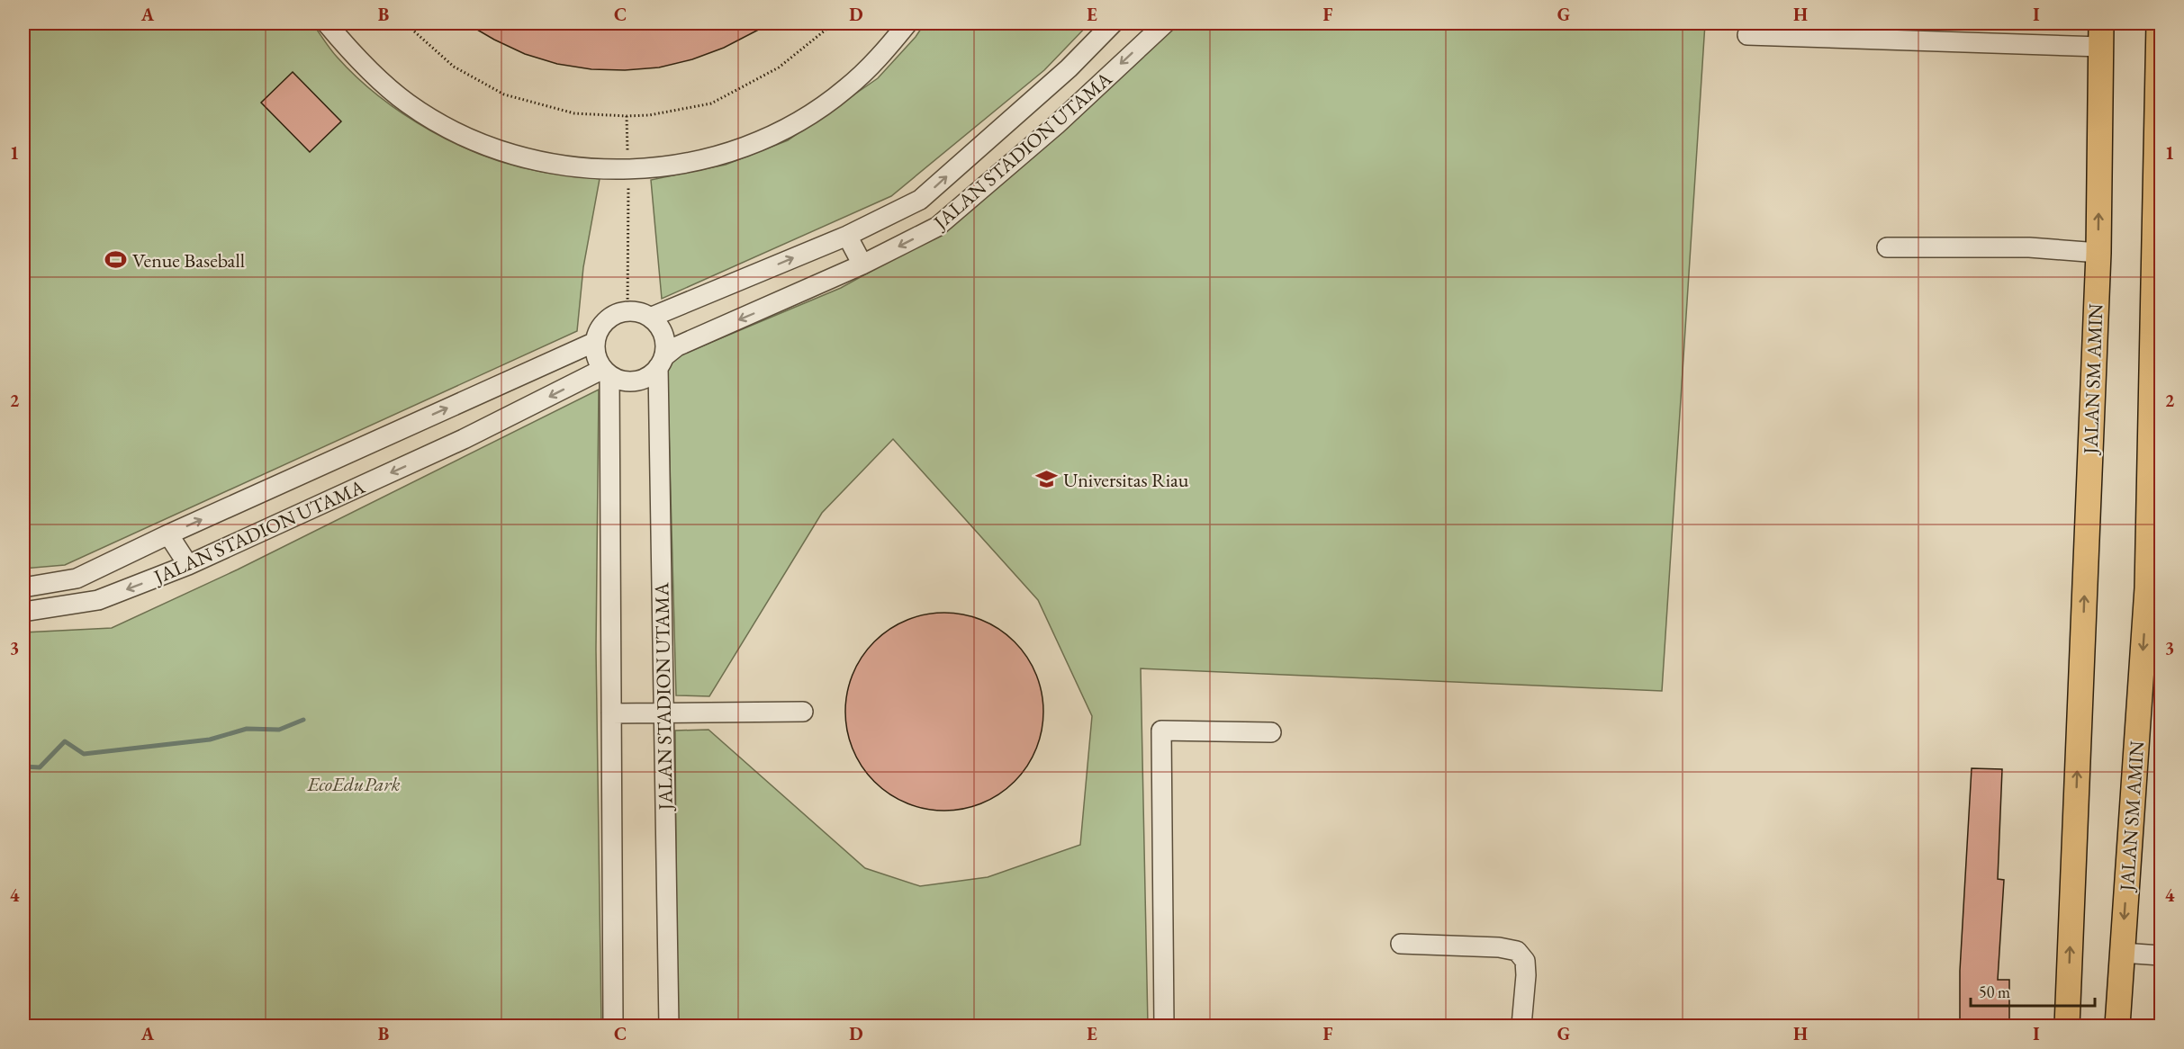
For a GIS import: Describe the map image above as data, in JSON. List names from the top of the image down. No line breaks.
{"streets":{"main road":["JALAN SM AMIN"],"street":["JALAN STADION UTAMA"]},"parks":["EcoEduPark"],"places":{"sports":["Venue Baseball"],"school or university":["Universitas Riau"]},"scale_bar":"50 m","grid":{"columns":["A","B","C","D","E","F","G","H","I"],"rows":["1","2","3","4"]}}
